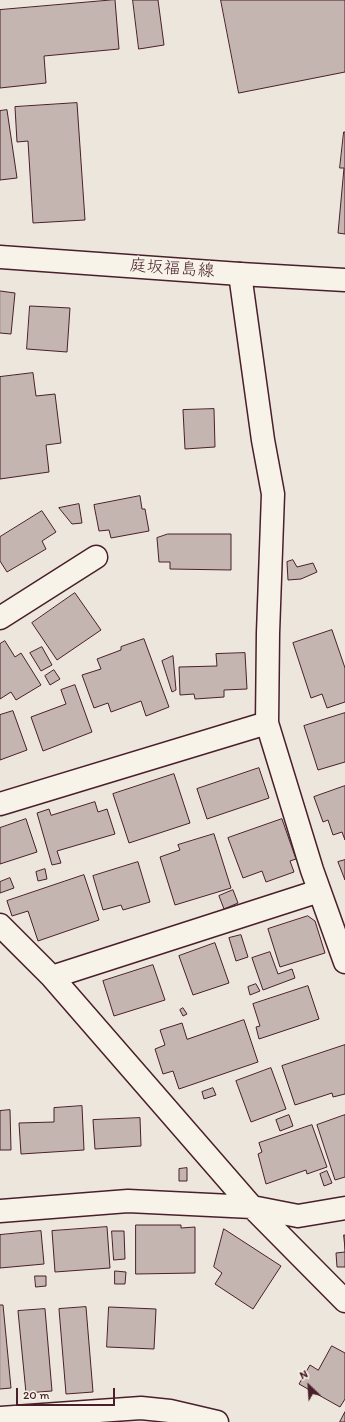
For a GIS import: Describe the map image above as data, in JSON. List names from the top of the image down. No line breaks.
{"streets":{"street":["庭坂福島線"]},"scale_bar":"20 m","north":"top left"}
